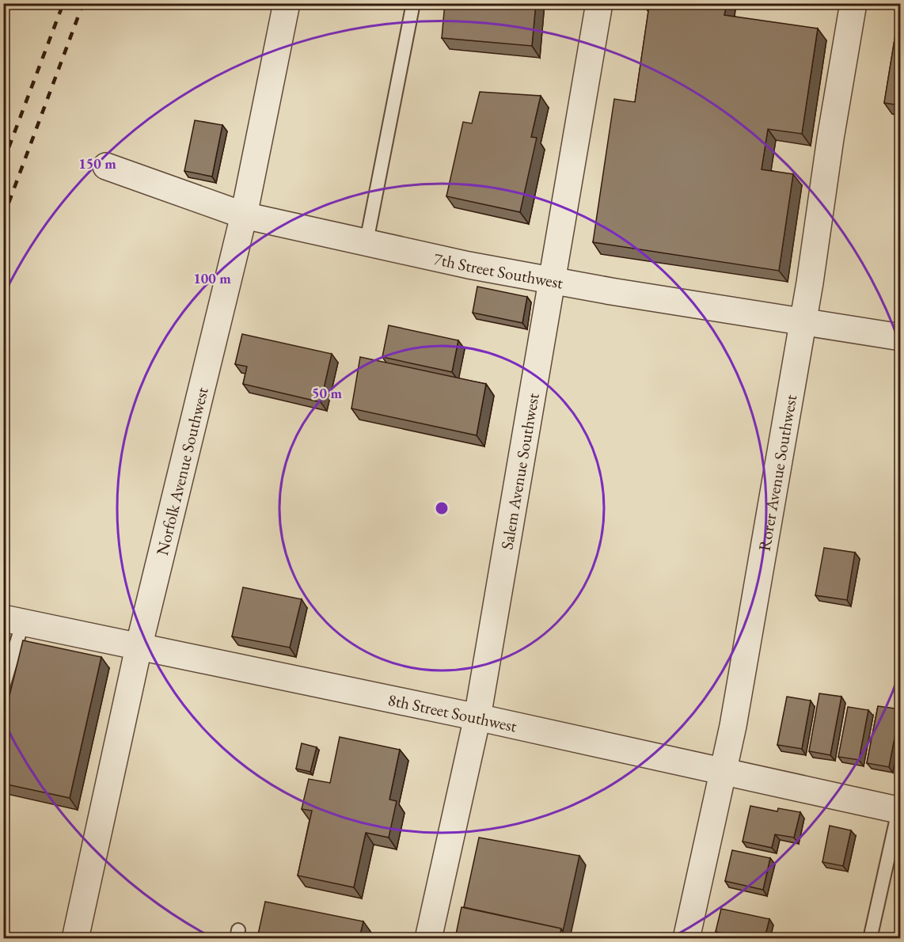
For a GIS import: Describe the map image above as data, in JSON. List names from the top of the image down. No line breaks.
{"streets":{"street":["7th Street Southwest","Norfolk Avenue Southwest","Salem Avenue Southwest","Rorer Avenue Southwest","8th Street Southwest"]},"crossings":[["7th Street Southwest","Norfolk Avenue Southwest"],["7th Street Southwest","Salem Avenue Southwest"],["7th Street Southwest","Rorer Avenue Southwest"],["Norfolk Avenue Southwest","8th Street Southwest"],["Salem Avenue Southwest","8th Street Southwest"],["Rorer Avenue Southwest","8th Street Southwest"]],"rings":["150 m","100 m","50 m"]}
